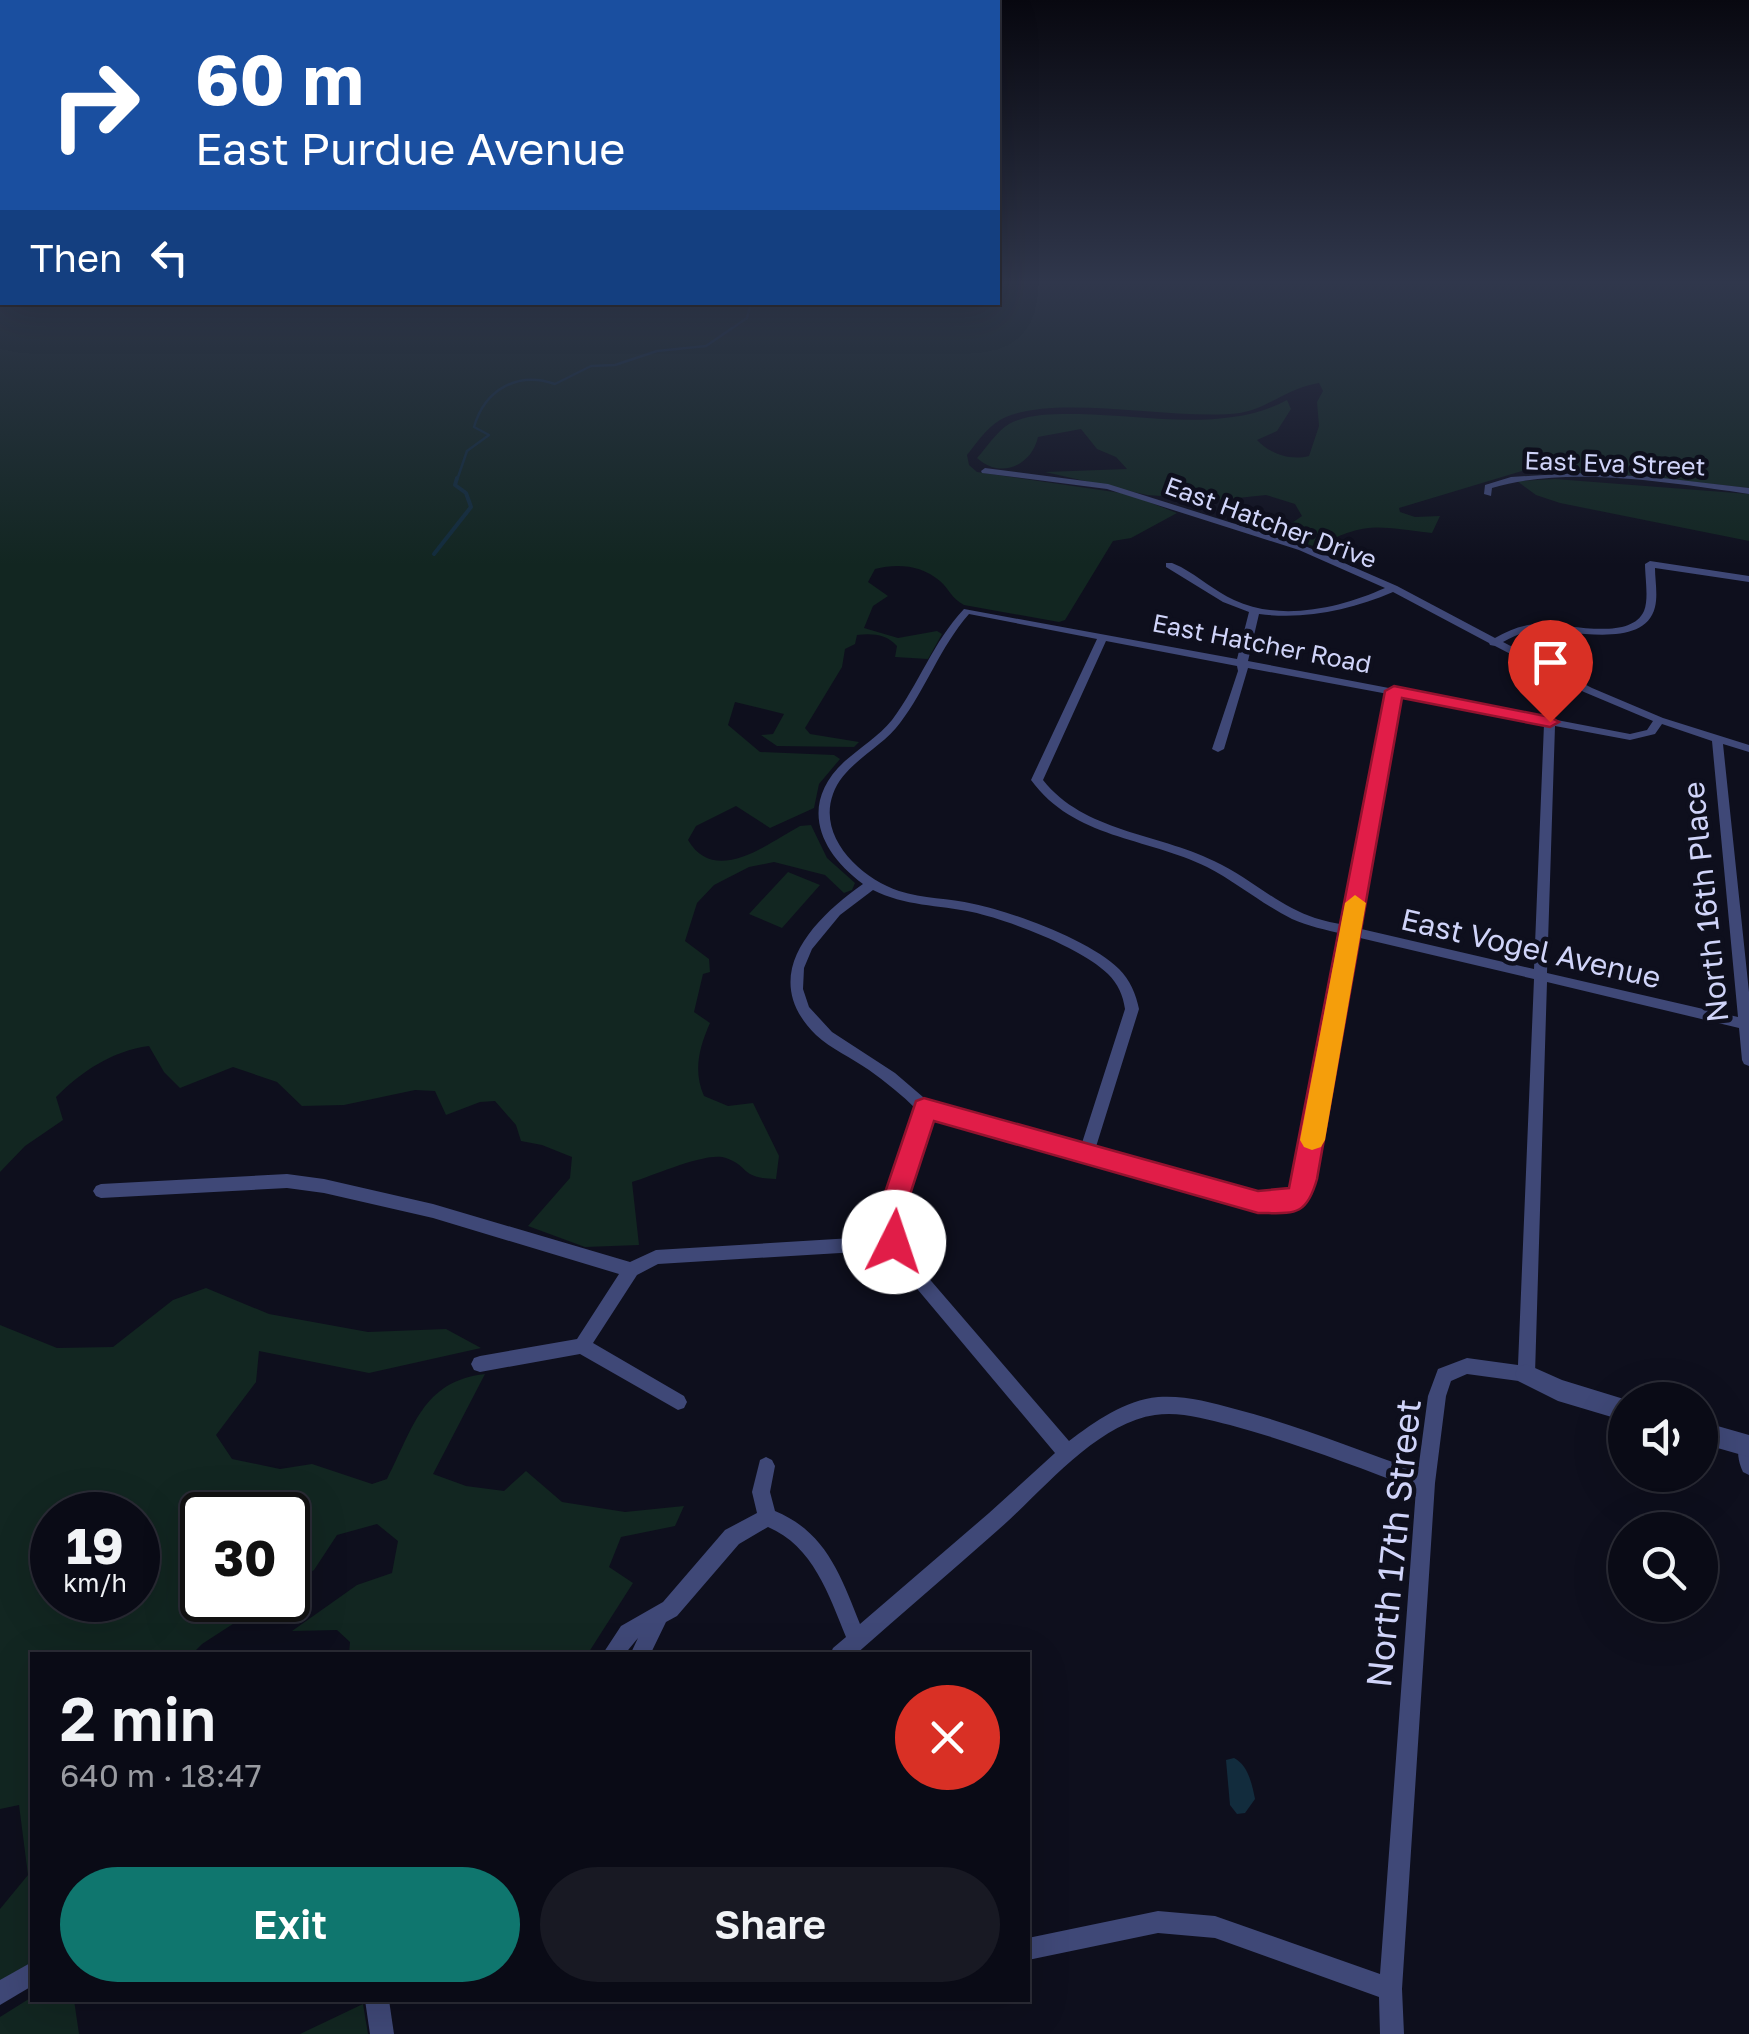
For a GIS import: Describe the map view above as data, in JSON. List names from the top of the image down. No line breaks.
{"streets":{"street":["East Eva Street","East Hatcher Drive","East Hatcher Road","North 16th Place","East Vogel Avenue","North 17th Street"]},"crossings":[["East Hatcher Drive","East Hatcher Road"],["East Hatcher Drive","North 16th Place"],["East Hatcher Road","East Vogel Avenue"],["North 16th Place","East Vogel Avenue"]],"page":{"turn":["60 m","East Purdue Avenue"],"then":"Then","speed":"19 km/h","limit":"30","heading":["2 min","640 m · 18:47"],"buttons":["Exit","Share"]}}
